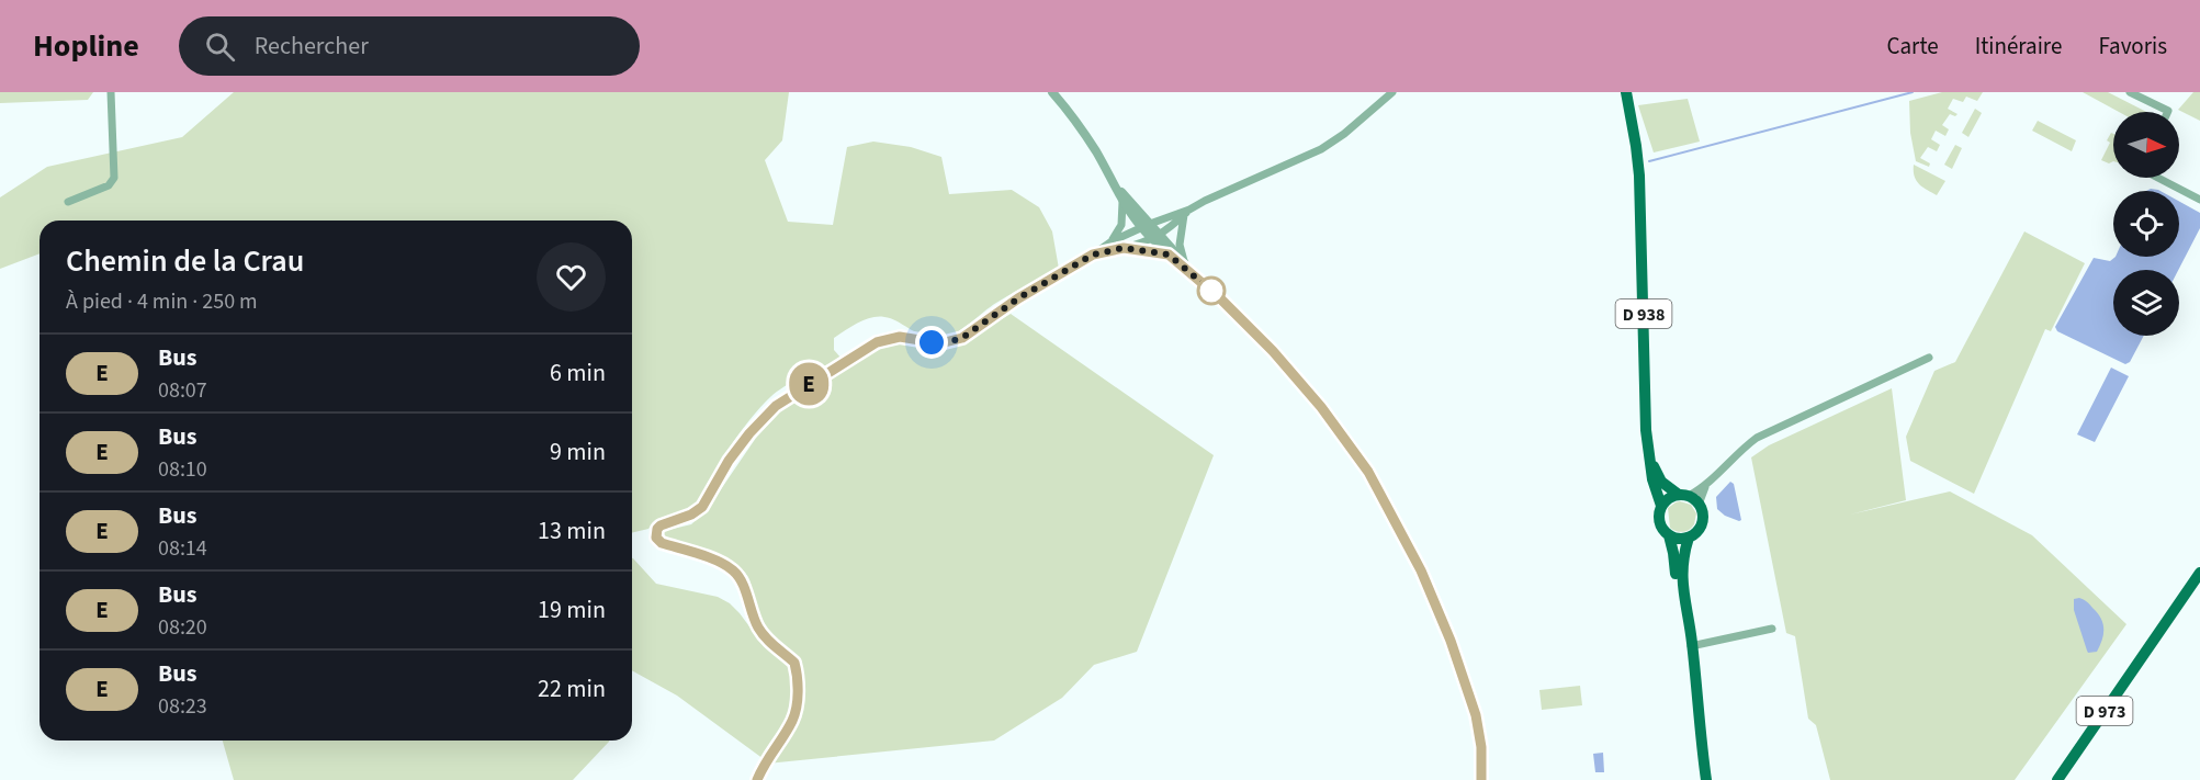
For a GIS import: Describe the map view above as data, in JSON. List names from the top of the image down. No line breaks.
{"streets":{"main road":["D 938","D 973"]},"lines":["bus line E"],"north":"right","page":{"header":"Hopline","search":"Rechercher","nav":["Carte","Itinéraire","Favoris"],"on_map":"E","heading":["Chemin de la Crau","À pied · 4 min · 250 m"],"list":[{"mark":"E","name":"Bus","note":"08:07","value":"6 min"},{"mark":"E","name":"Bus","note":"08:10","value":"9 min"},{"mark":"E","name":"Bus","note":"08:14","value":"13 min"},{"mark":"E","name":"Bus","note":"08:20","value":"19 min"},{"mark":"E","name":"Bus","note":"08:23","value":"22 min"}]}}
